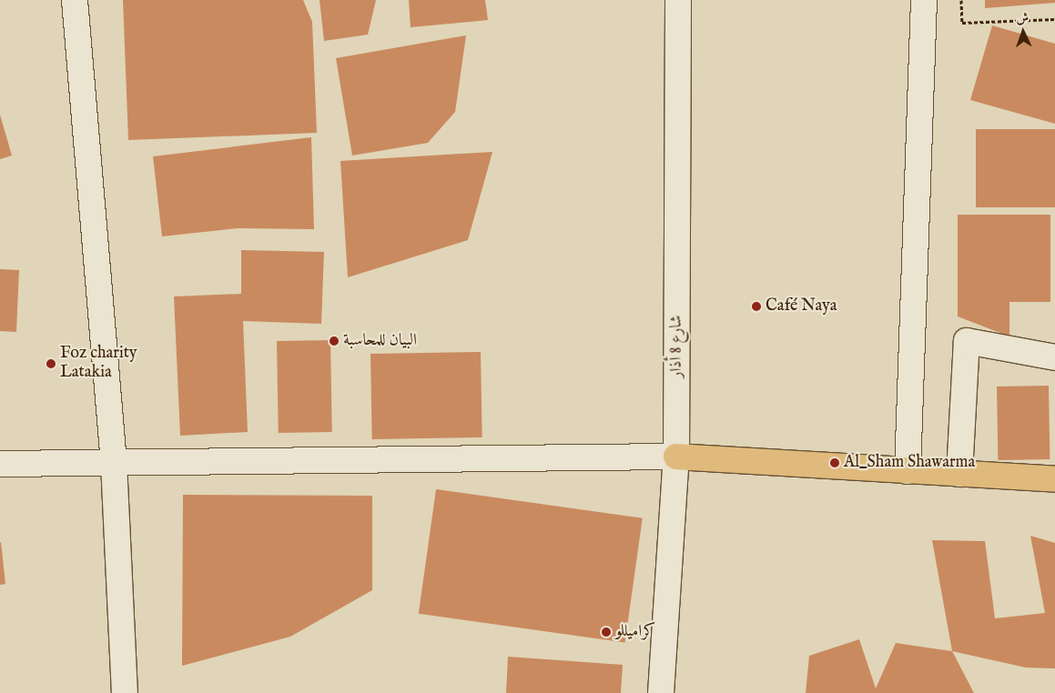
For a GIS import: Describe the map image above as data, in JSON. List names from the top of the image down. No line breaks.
{"streets":{"street":["شارع 8 أذار"]},"places":["Café Naya","البيان للمحاسبة","Foz charity Latakia","Al_Sham Shawarma","كراميللو"],"north":"top"}
